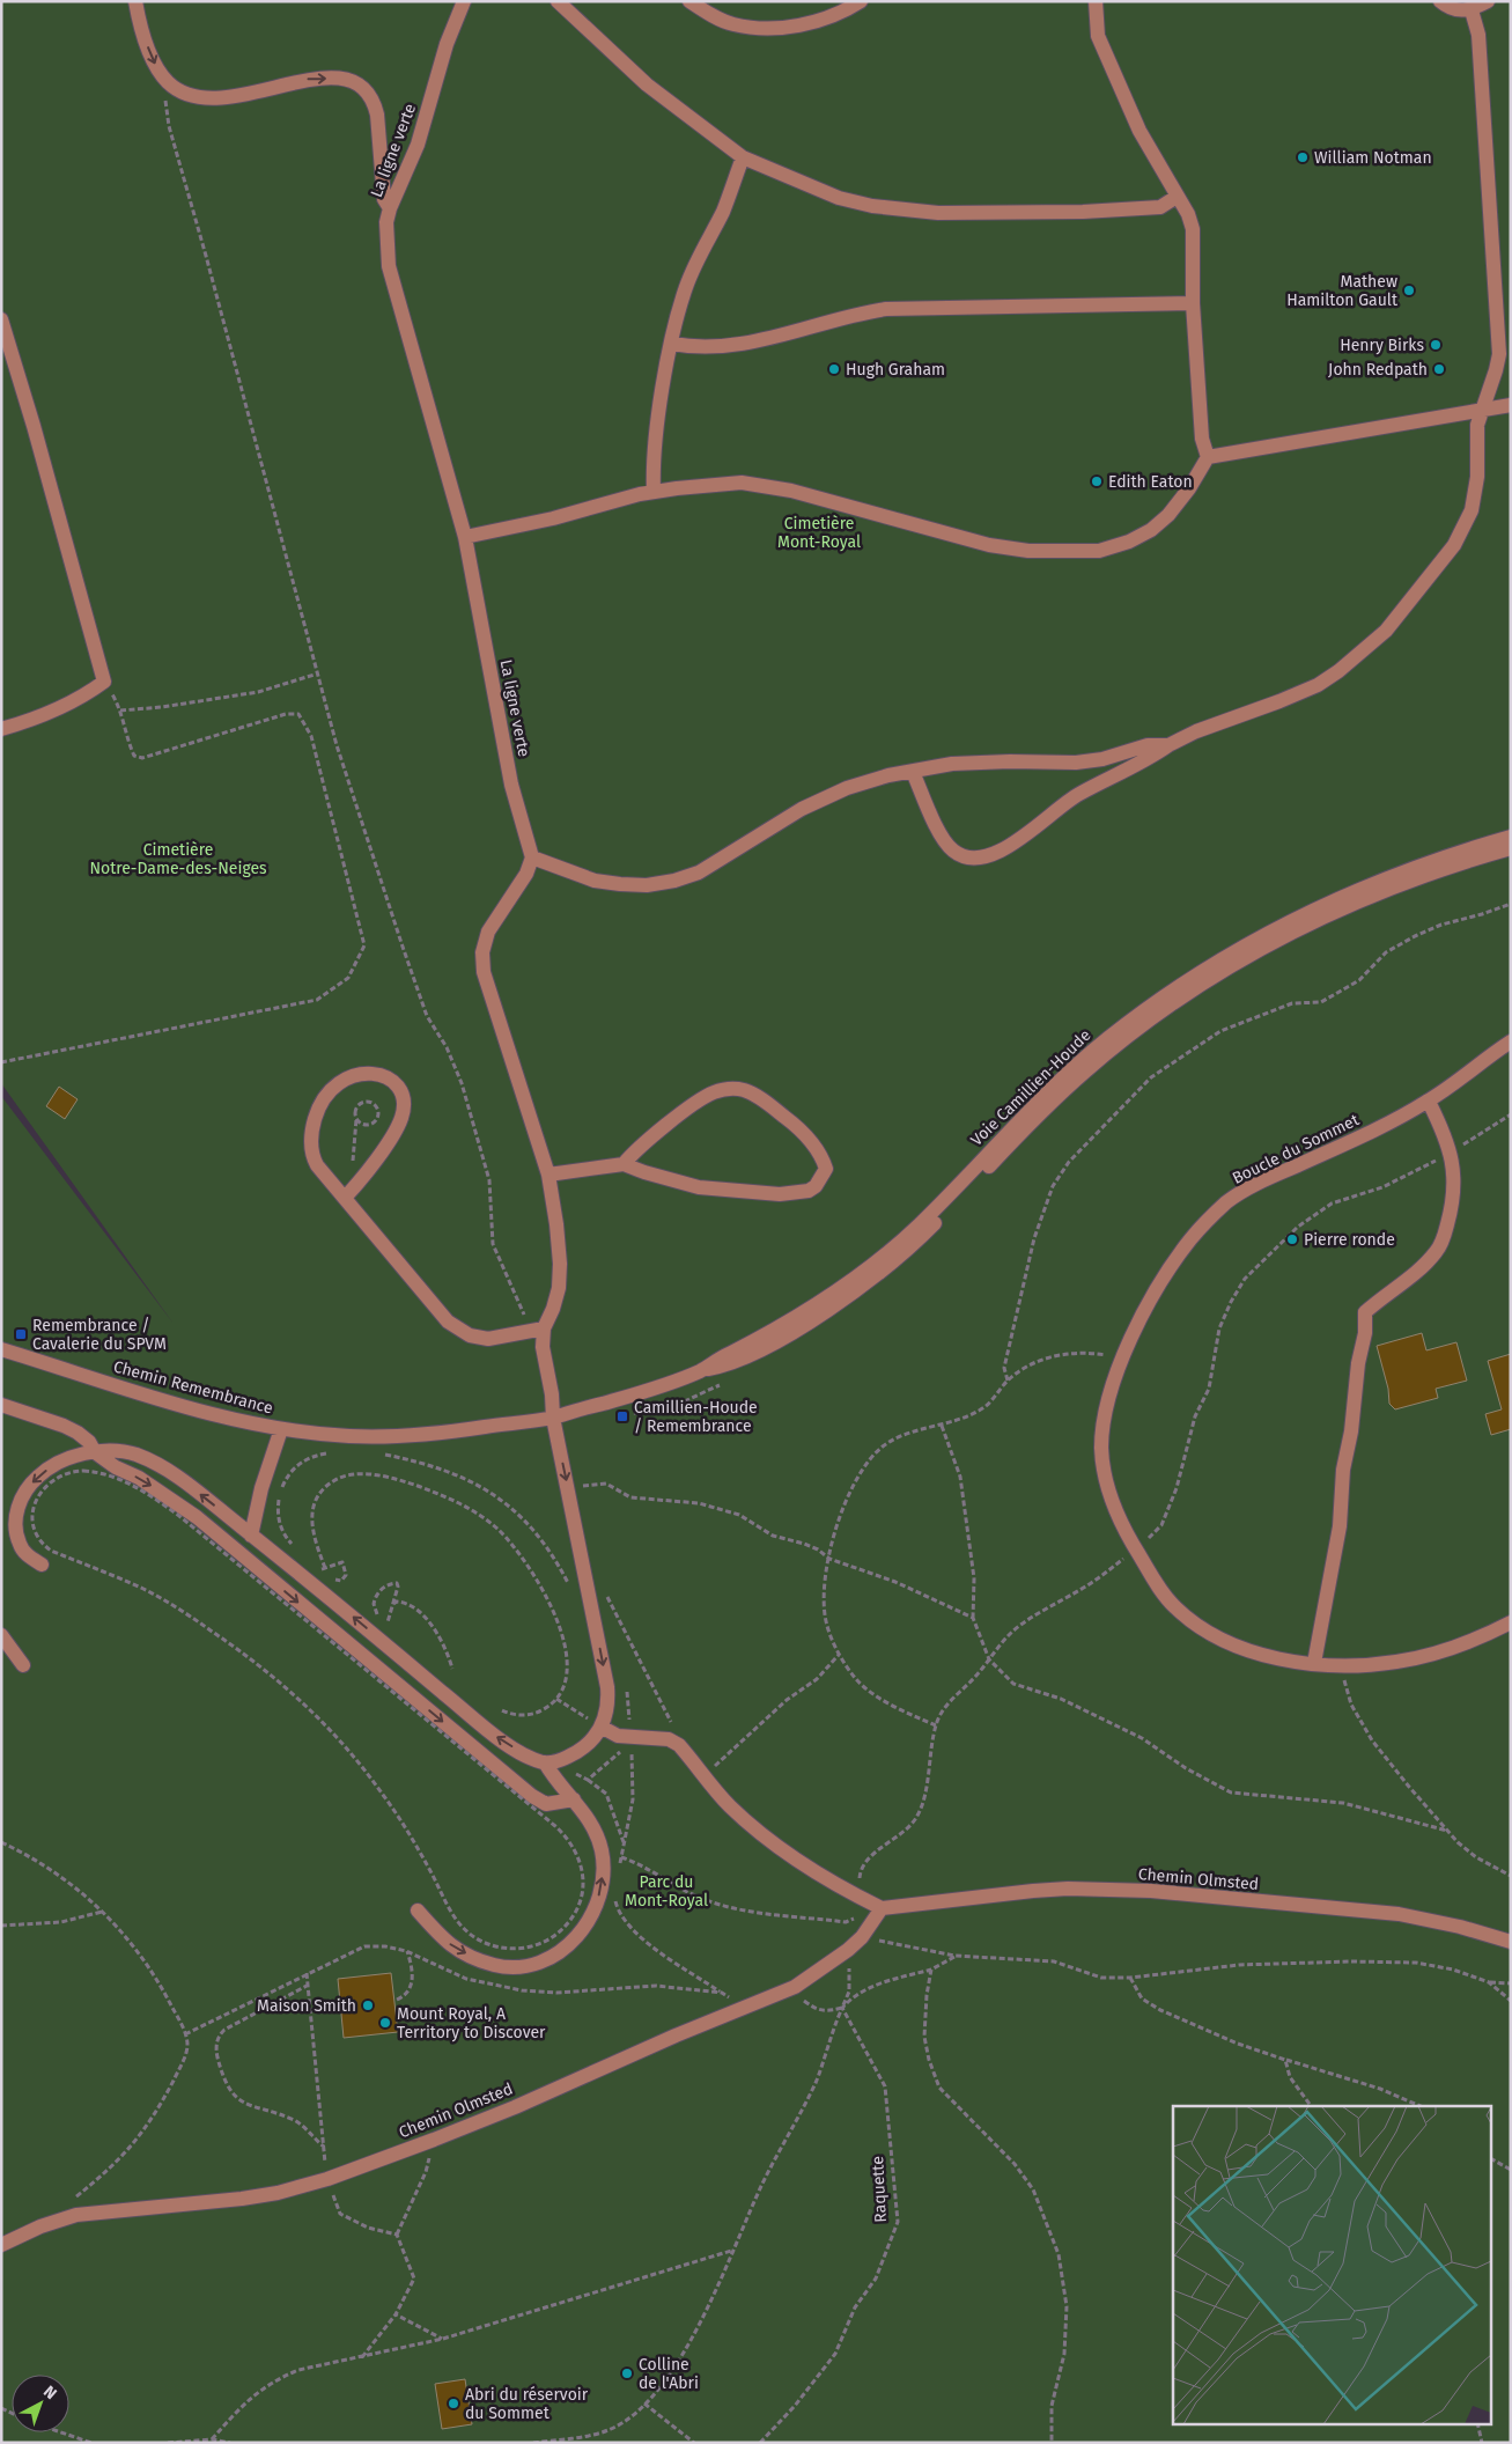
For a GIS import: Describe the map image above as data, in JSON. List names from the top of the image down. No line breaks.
{"streets":{"street":["La ligne verte","Voie Camillien-Houde","Boucle du Sommet","Chemin Remembrance","Chemin Olmsted"],"path":["Raquette"]},"crossings":[["Voie Camillien-Houde","Chemin Remembrance"]],"parks":["Cimetière Mont-Royal","Cimetière Notre-Dame-des-Neiges","Parc du Mont-Royal"],"places":{"other":["William Notman","Mathew Hamilton Gault","Henry Birks","Hugh Graham","John Redpath","Edith Eaton","Pierre ronde","Maison Smith","Mount Royal, A Territory to Discover","Colline de l'Abri","Abri du réservoir du Sommet"],"transit":["Remembrance / Cavalerie du SPVM","Camillien-Houde / Remembrance"]},"north":"top right"}
